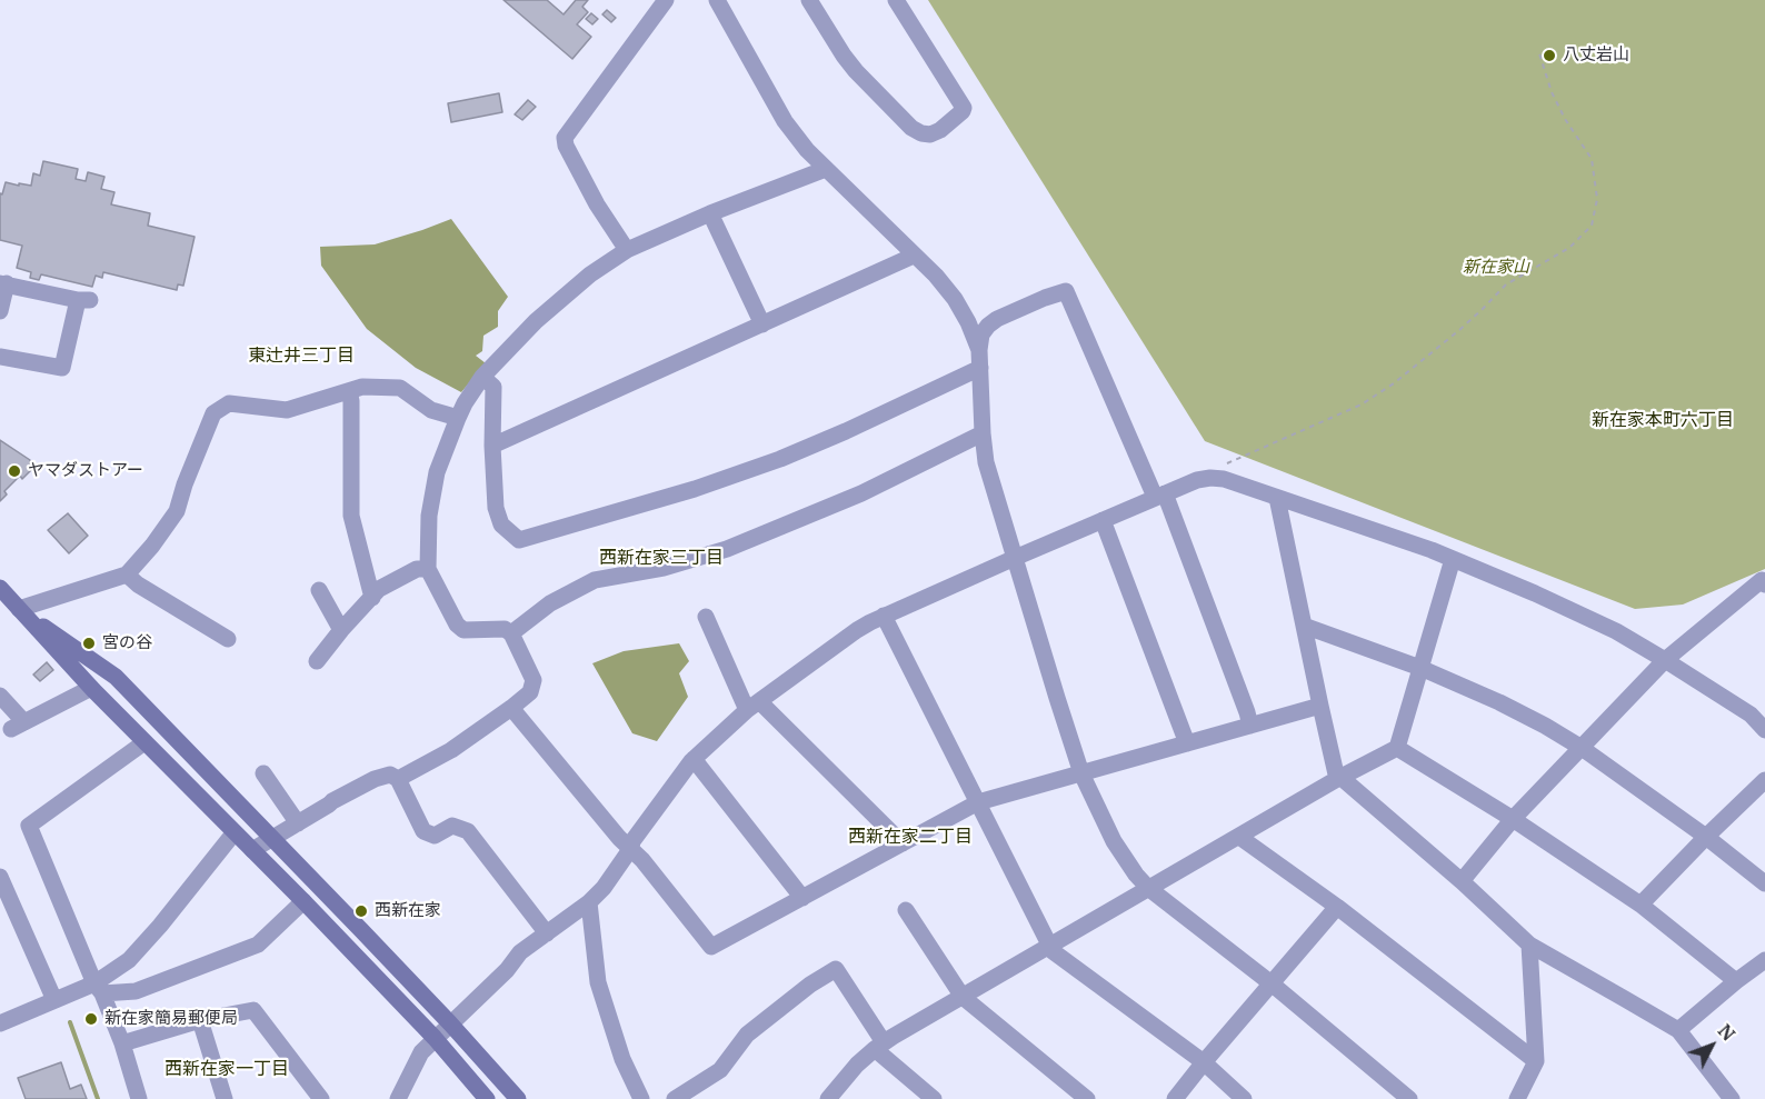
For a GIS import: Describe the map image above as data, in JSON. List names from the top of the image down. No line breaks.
{"districts":["東辻井三丁目","新在家本町六丁目","西新在家三丁目","西新在家二丁目","西新在家一丁目"],"parks":["新在家山"],"places":["八丈岩山","ヤマダストアー","宮の谷","西新在家","新在家簡易郵便局"],"north":"top right"}
